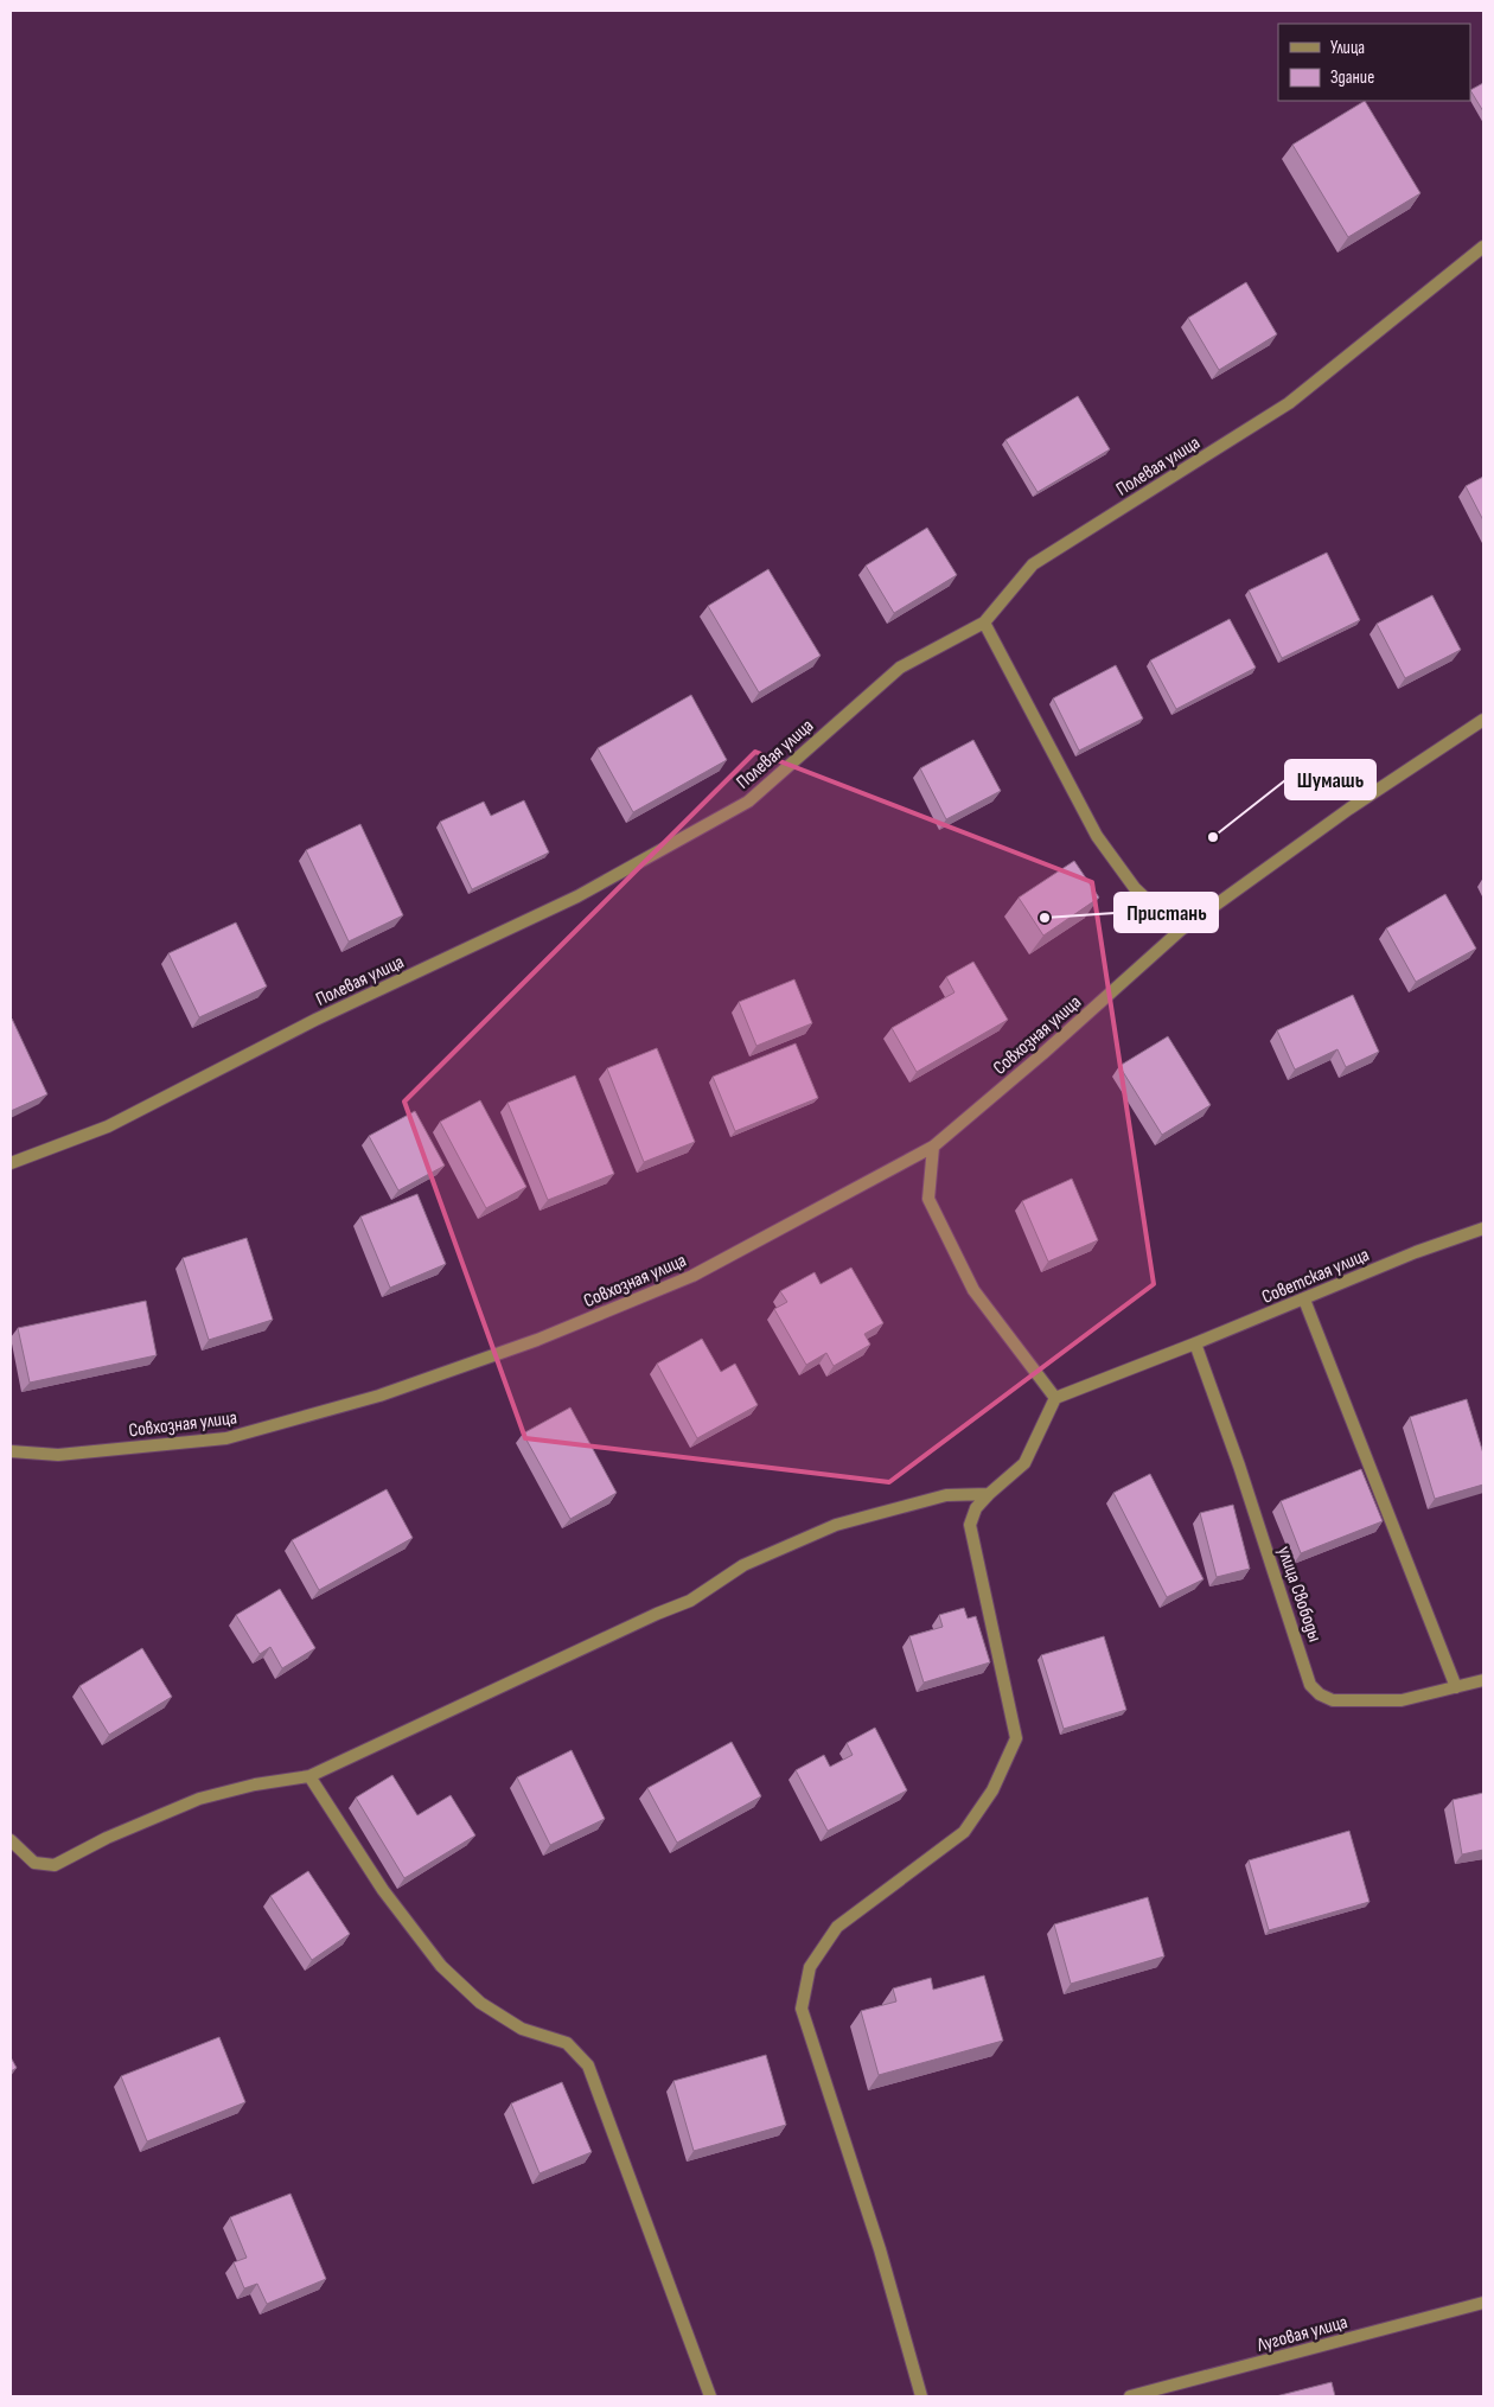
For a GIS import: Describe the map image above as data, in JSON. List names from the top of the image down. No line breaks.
{"streets":{"street":["Полевая улица","Совхозная улица","Советская улица","улица Свободы","Луговая улица"]},"crossings":[["Советская улица","улица Свободы"]],"places":["Шумашь","Пристань"],"legend":["Улица","Здание"]}
